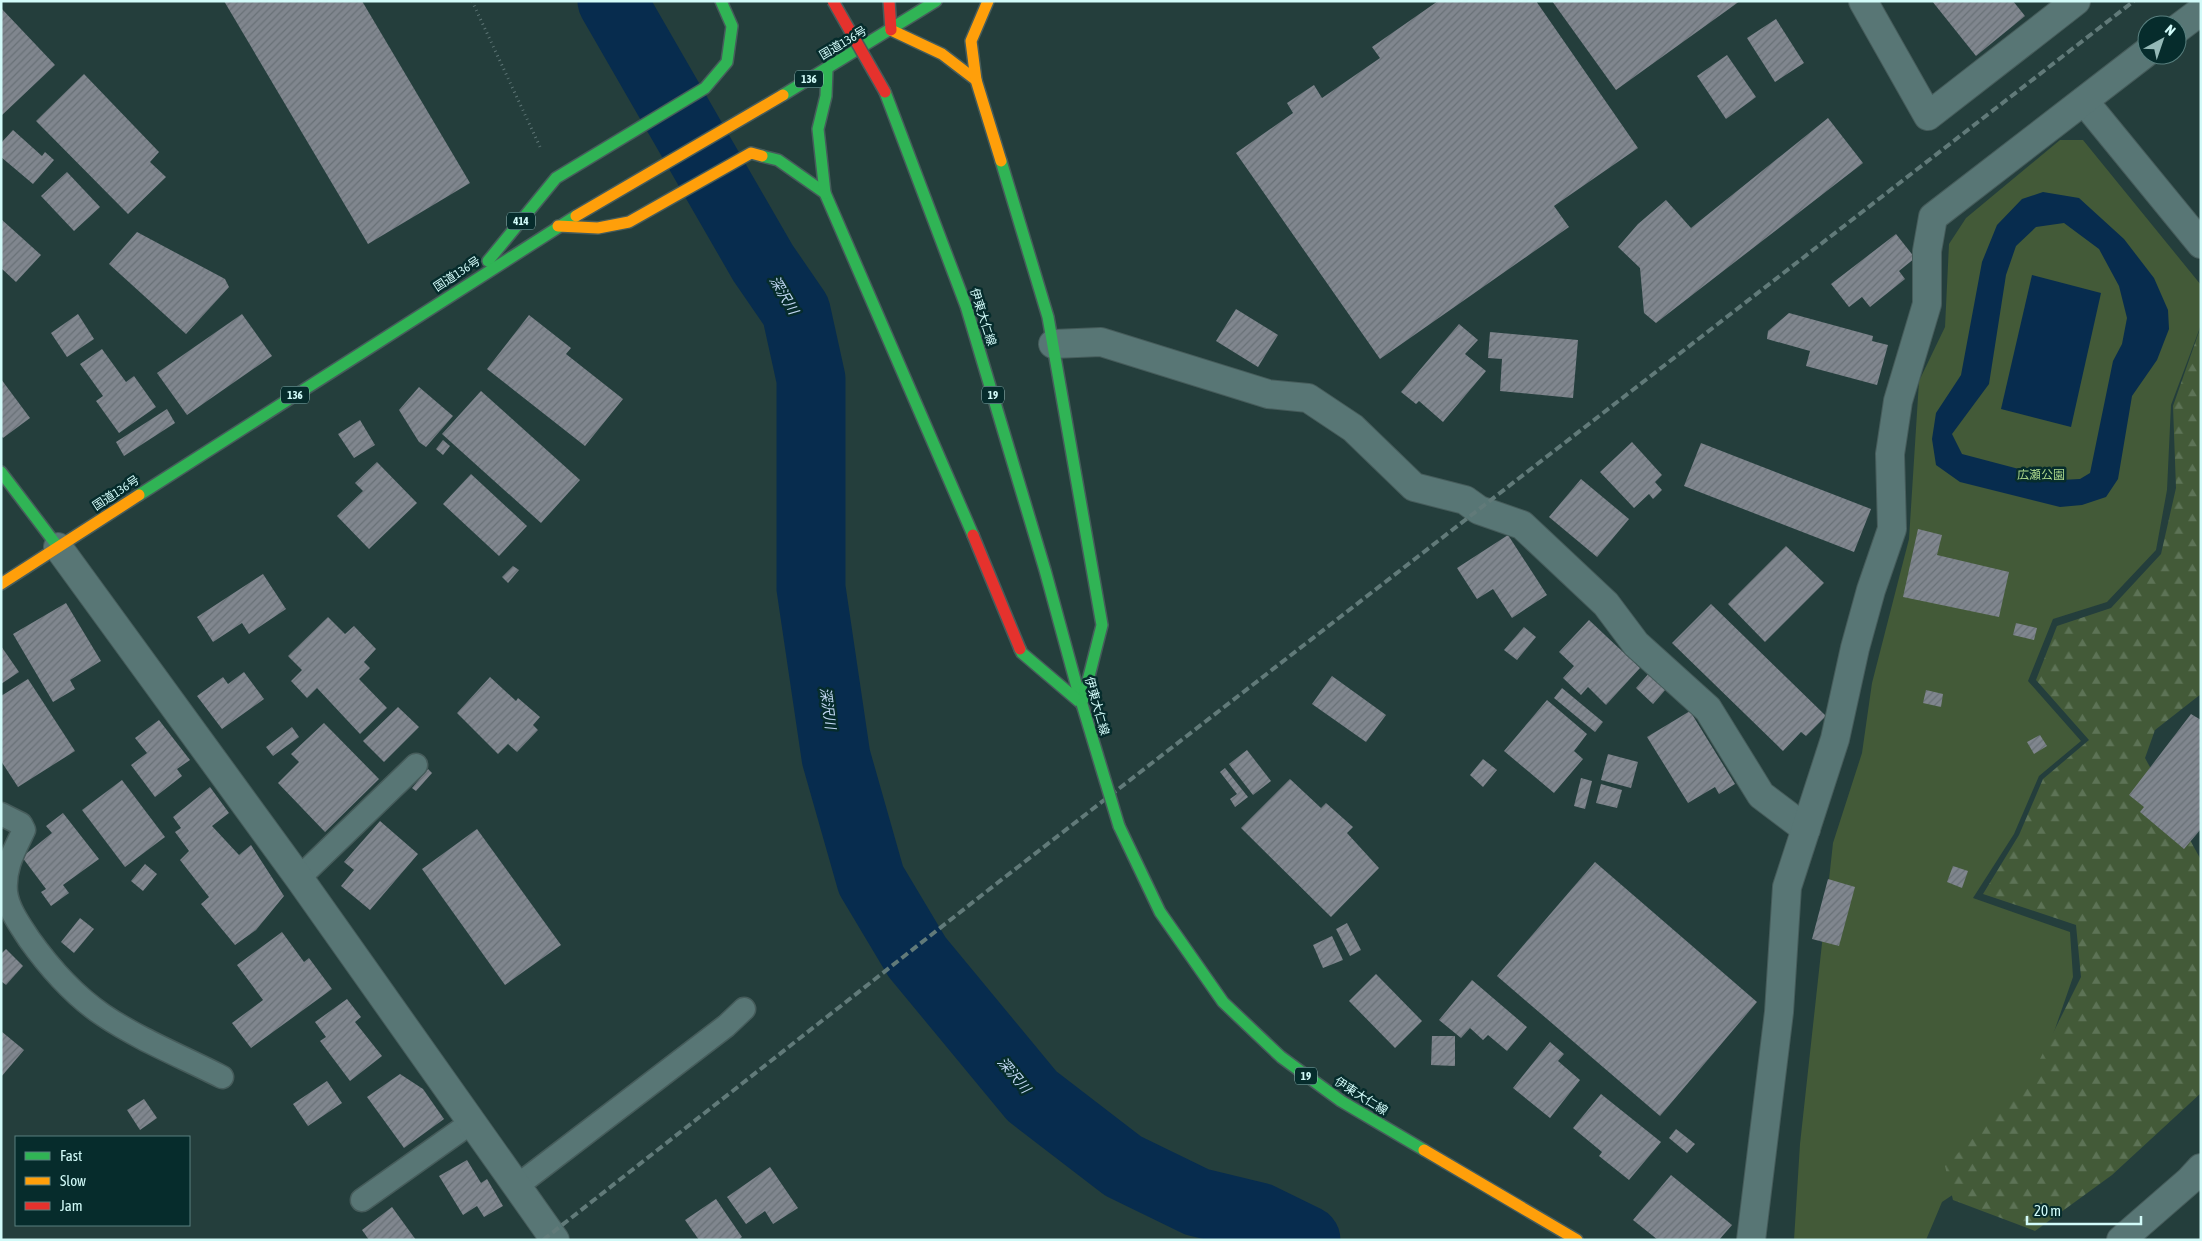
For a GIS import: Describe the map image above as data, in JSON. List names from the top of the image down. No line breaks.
{"streets":{"main road":["国道136号","136","414","伊東大仁線","19"]},"crossings":[["国道136号","414"]],"water":["深沢川"],"parks":["広瀬公園"],"legend":["Fast","Slow","Jam"],"scale_bar":"20 m","north":"top right"}
